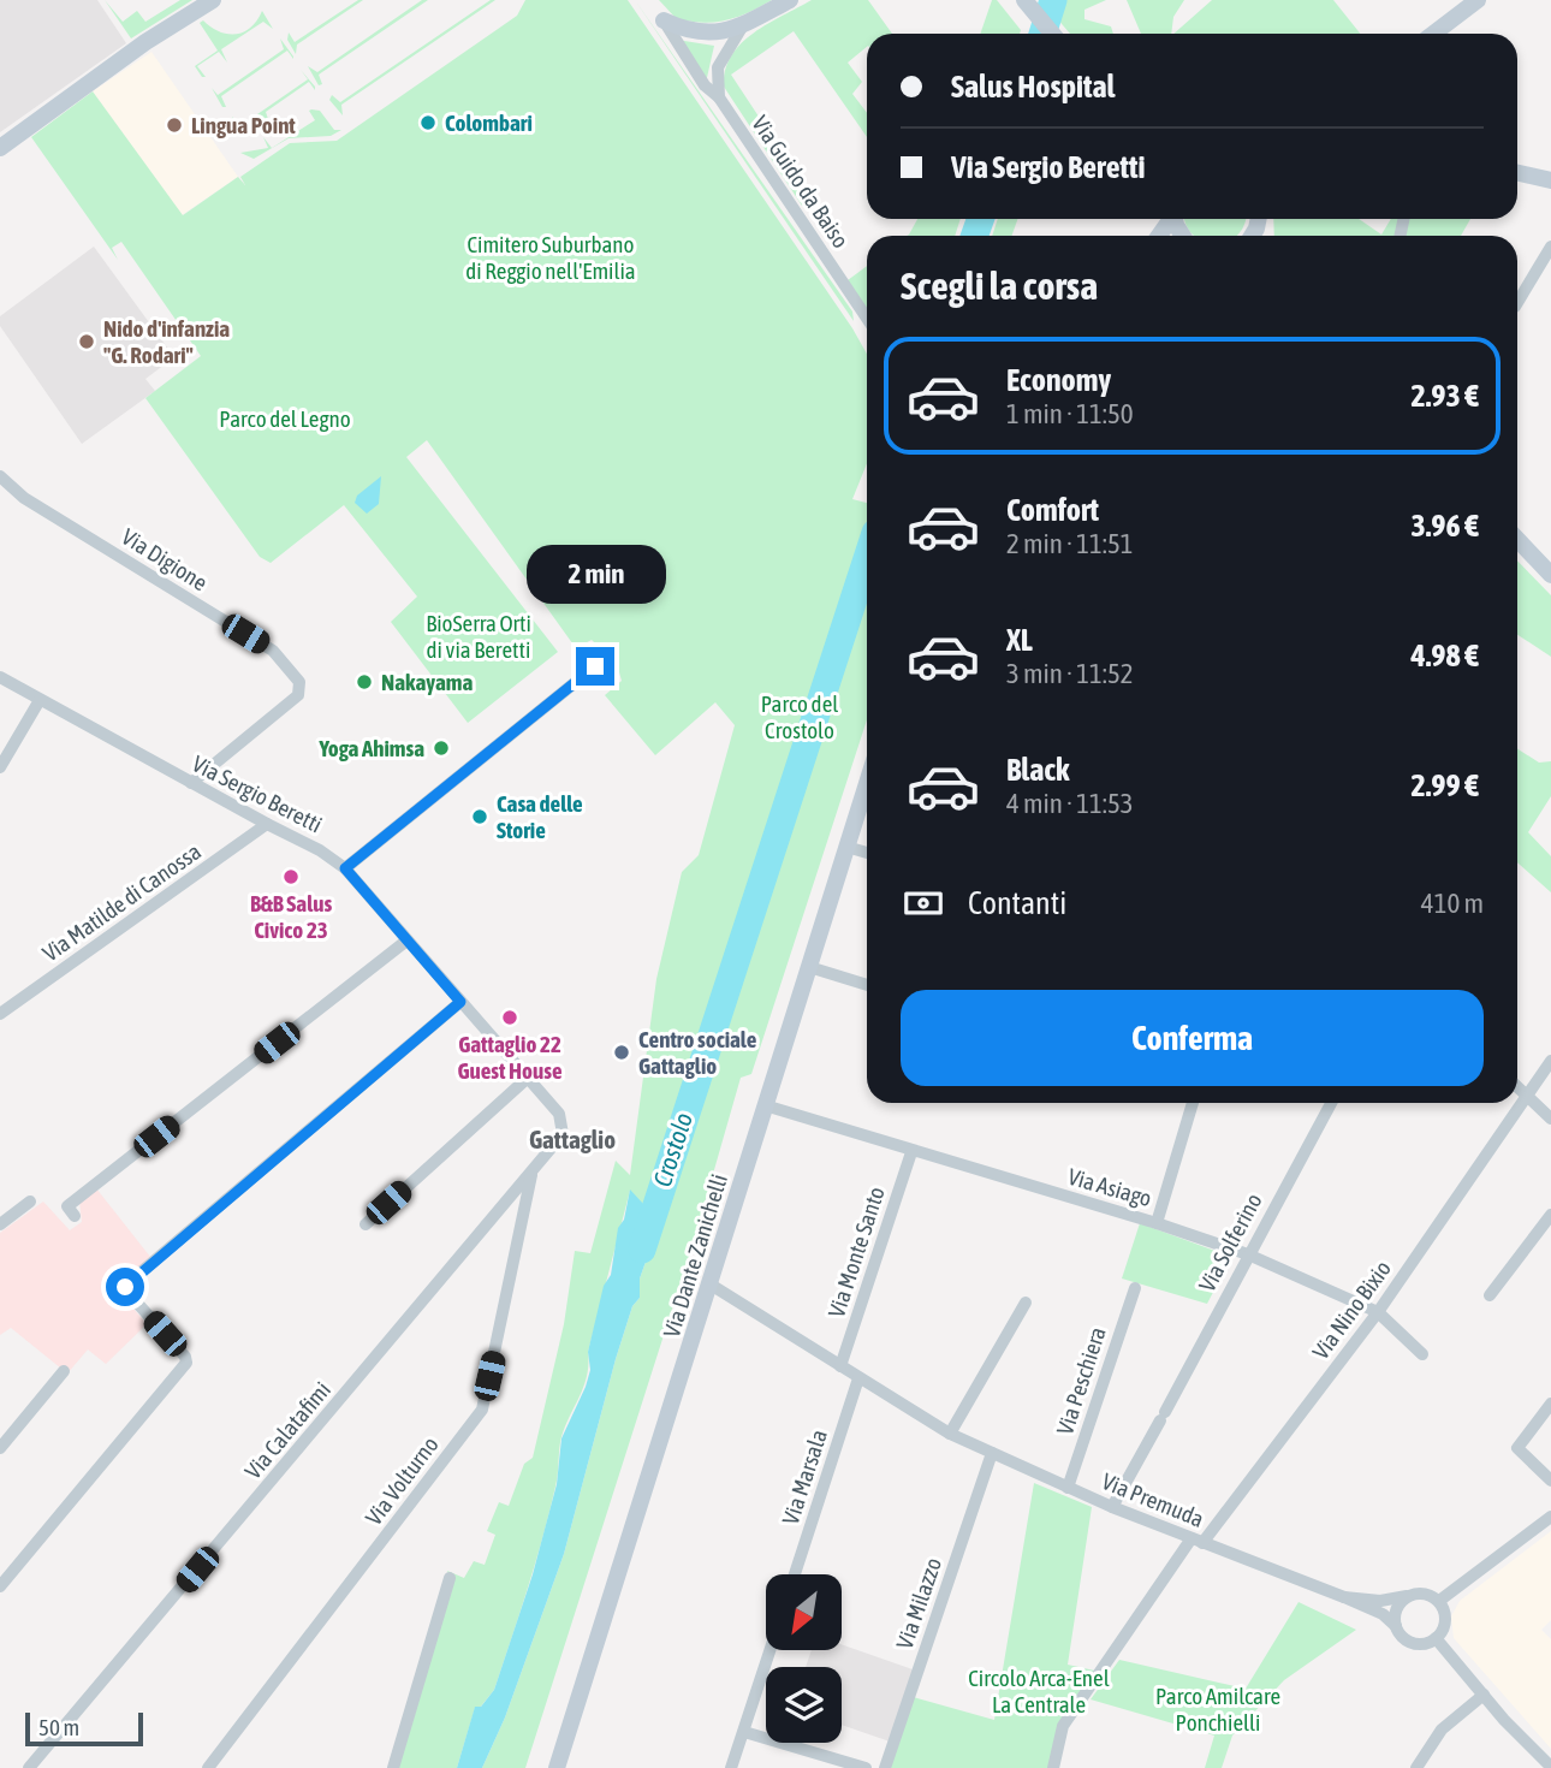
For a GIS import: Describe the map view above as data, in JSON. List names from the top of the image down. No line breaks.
{"streets":{"street":["Via Guido da Baiso","Via Digione","Via Sergio Beretti","Via Matilde di Canossa","Via Asiago","Via Solferino","Via Monte Santo","Via Dante Zanichelli","Via Nino Bixio","Via Peschiera","Via Calatafimi","Via Marsala","Via Volturno","Via Premuda","Via Milazzo"]},"crossings":[["Via Digione","Via Sergio Beretti"],["Via Sergio Beretti","Via Matilde di Canossa"],["Via Sergio Beretti","Via Calatafimi"],["Via Asiago","Via Solferino"],["Via Asiago","Via Monte Santo"],["Via Asiago","Via Dante Zanichelli"],["Via Asiago","Via Nino Bixio"],["Via Solferino","Via Premuda"],["Via Monte Santo","Via Premuda"],["Via Dante Zanichelli","Via Premuda"],["Via Nino Bixio","Via Premuda"],["Via Peschiera","Via Premuda"],["Via Calatafimi","Via Volturno"],["Via Marsala","Via Premuda"],["Via Premuda","Via Milazzo"]],"districts":["Gattaglio"],"water":["Crostolo"],"parks":["Cimitero Suburbano di Reggio nell'Emilia","Parco del Legno","BioSerra Orti di via Beretti","Parco del Crostolo","Circolo Arca-Enel La Centrale","Parco Amilcare Ponchielli"],"places":["Colombari","Lingua Point","Nido d'infanzia \"G. Rodari\"","Nakayama","Yoga Ahimsa","Casa delle Storie","B&B Salus Civico 23","Gattaglio 22 Guest House","Centro sociale Gattaglio"],"scale_bar":"50 m","north":"bottom left","page":{"banner":["Salus Hospital","Via Sergio Beretti"],"heading":"Scegli la corsa","list":[{"name":"Economy","note":"1 min · 11:50","value":"2.93 €"},{"name":"Comfort","note":"2 min · 11:51","value":"3.96 €"},{"name":"XL","note":"3 min · 11:52","value":"4.98 €"},{"name":"Black","note":"4 min · 11:53","value":"2.99 €"}],"bubble":"2 min","pay":["Contanti","410 m"],"buttons":"Conferma","scale":"50 m"}}
